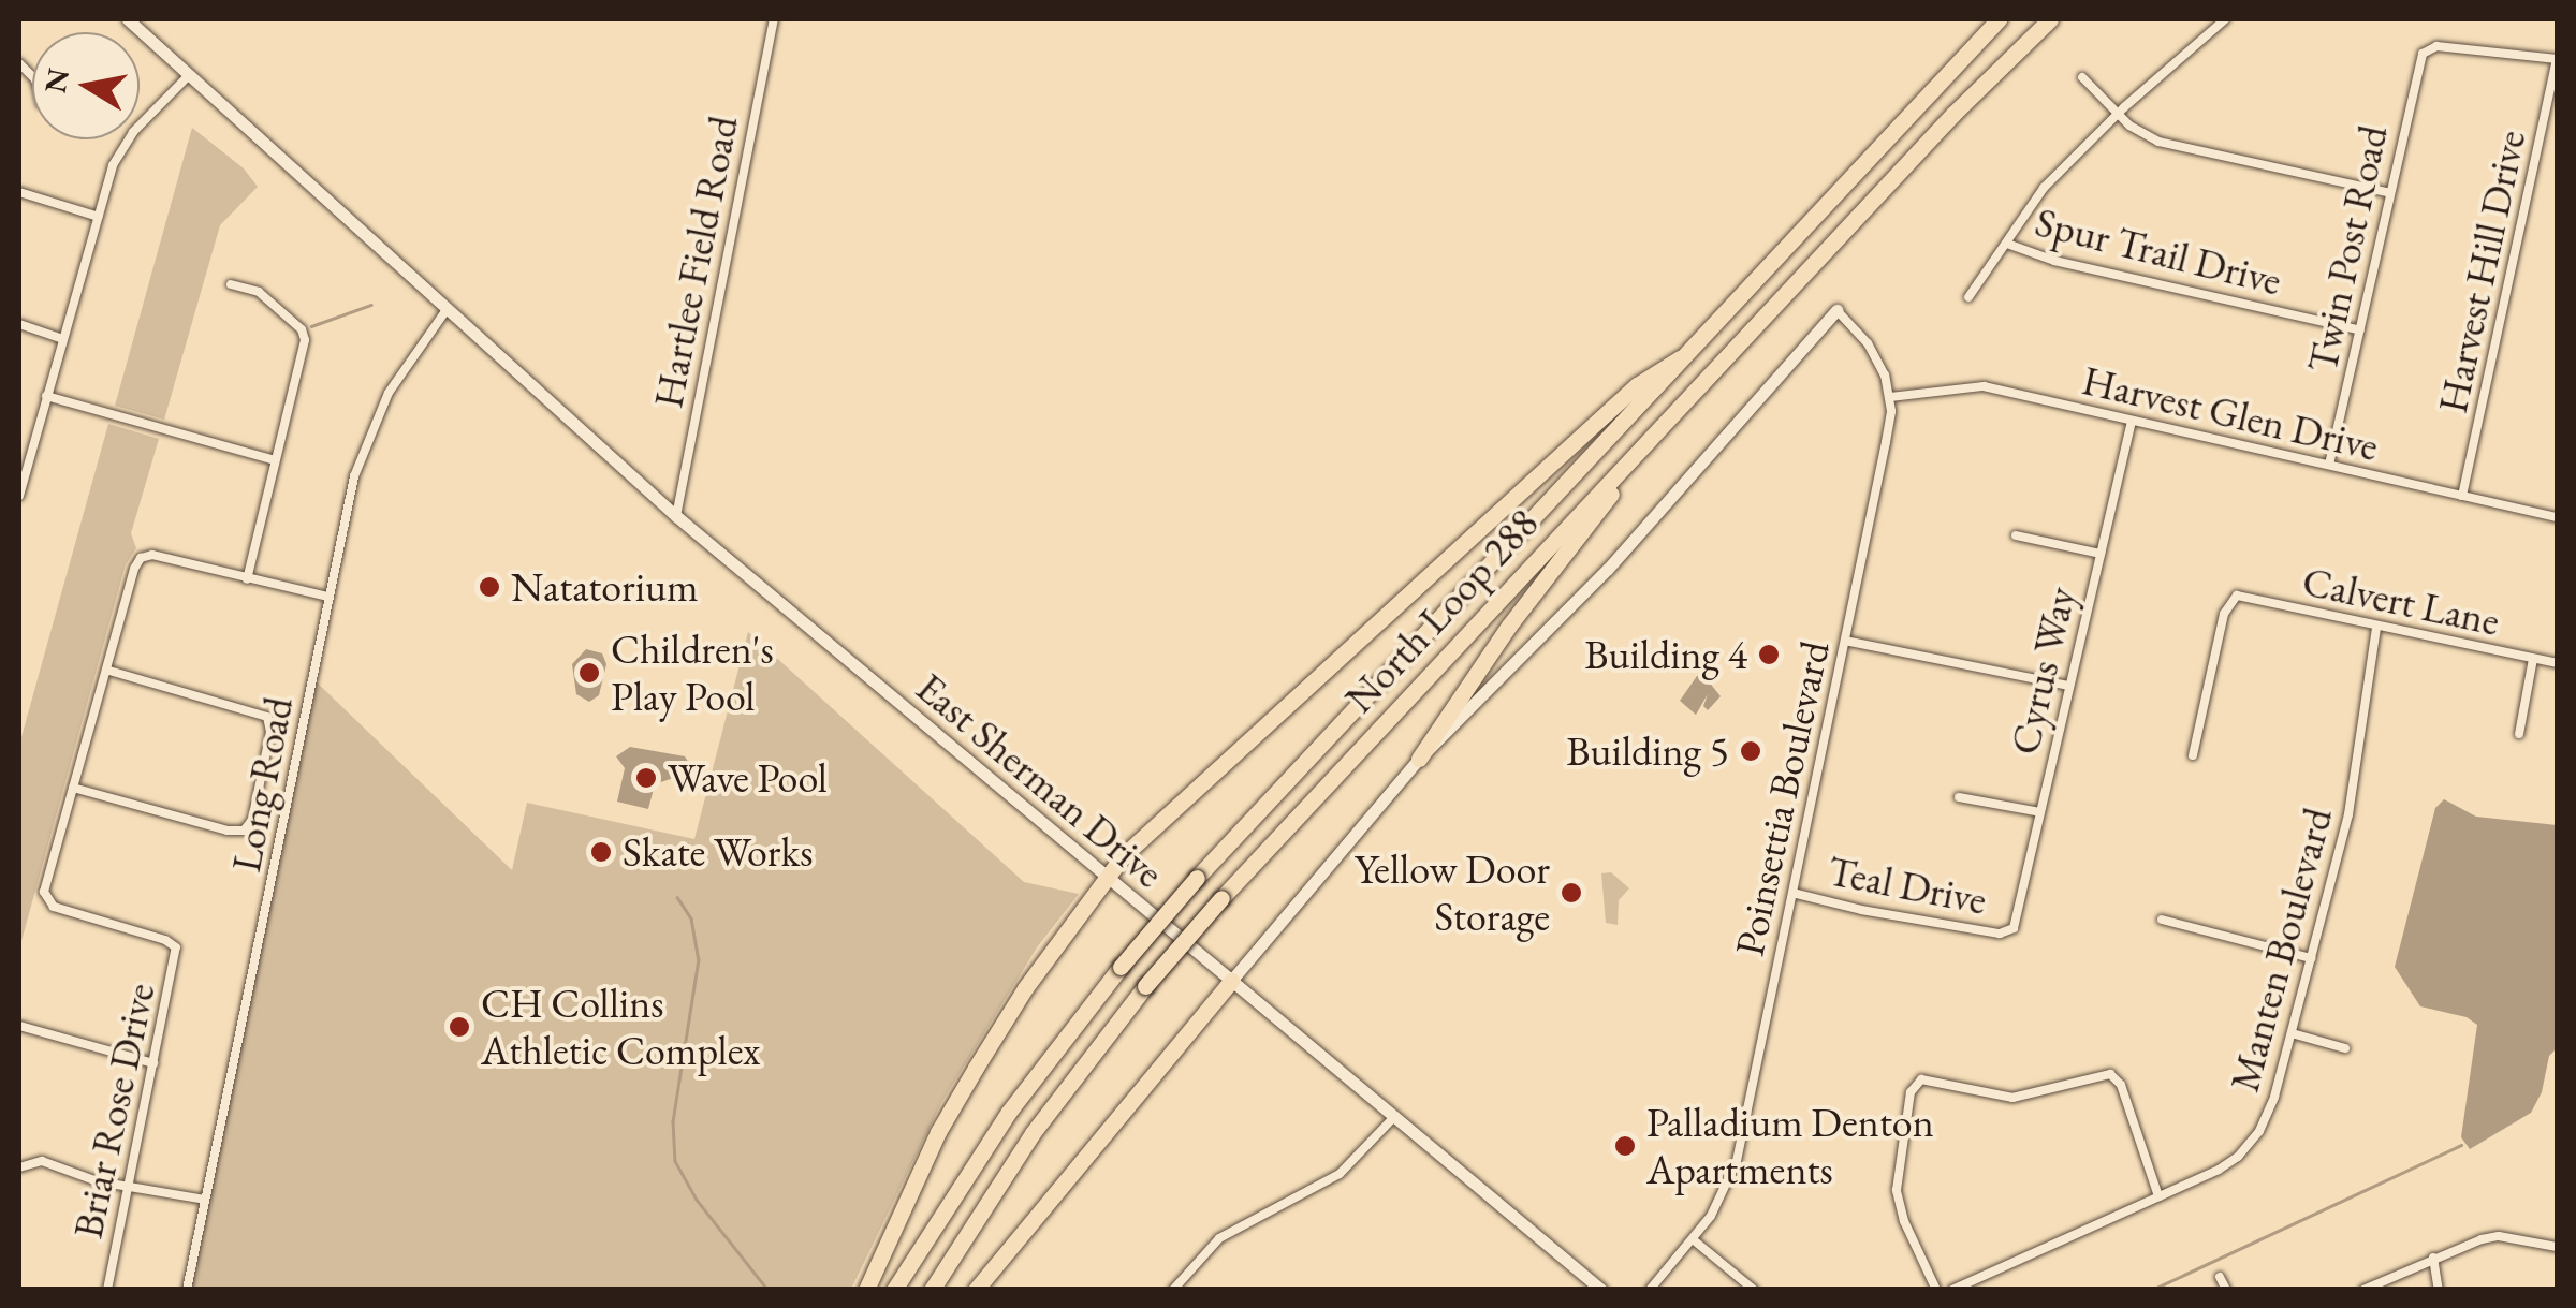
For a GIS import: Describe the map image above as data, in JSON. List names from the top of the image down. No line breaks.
{"streets":{"highway":["North Loop 288"],"main road":["East Sherman Drive"],"street":["Twin Post Road","Spur Trail Drive","Hartlee Field Road","Harvest Hill Drive","Harvest Glen Drive","Calvert Lane","Cyrus Way","Long Road","Poinsettia Boulevard","Teal Drive","Manten Boulevard","Briar Rose Drive"]},"crossings":[["Twin Post Road","Spur Trail Drive"],["Twin Post Road","Harvest Hill Drive"],["Twin Post Road","Harvest Glen Drive"],["Hartlee Field Road","East Sherman Drive"],["Harvest Hill Drive","Harvest Glen Drive"],["Harvest Glen Drive","Cyrus Way"],["Harvest Glen Drive","Poinsettia Boulevard"],["Calvert Lane","Manten Boulevard"],["North Loop 288","East Sherman Drive"],["North Loop 288","Poinsettia Boulevard"],["Cyrus Way","Teal Drive"],["East Sherman Drive","Long Road"],["Poinsettia Boulevard","Teal Drive"]],"places":["Natatorium","Building 4","Children's Play Pool","Building 5","Wave Pool","Skate Works","Yellow Door Storage","CH Collins Athletic Complex","Palladium Denton Apartments"],"north":"left"}
